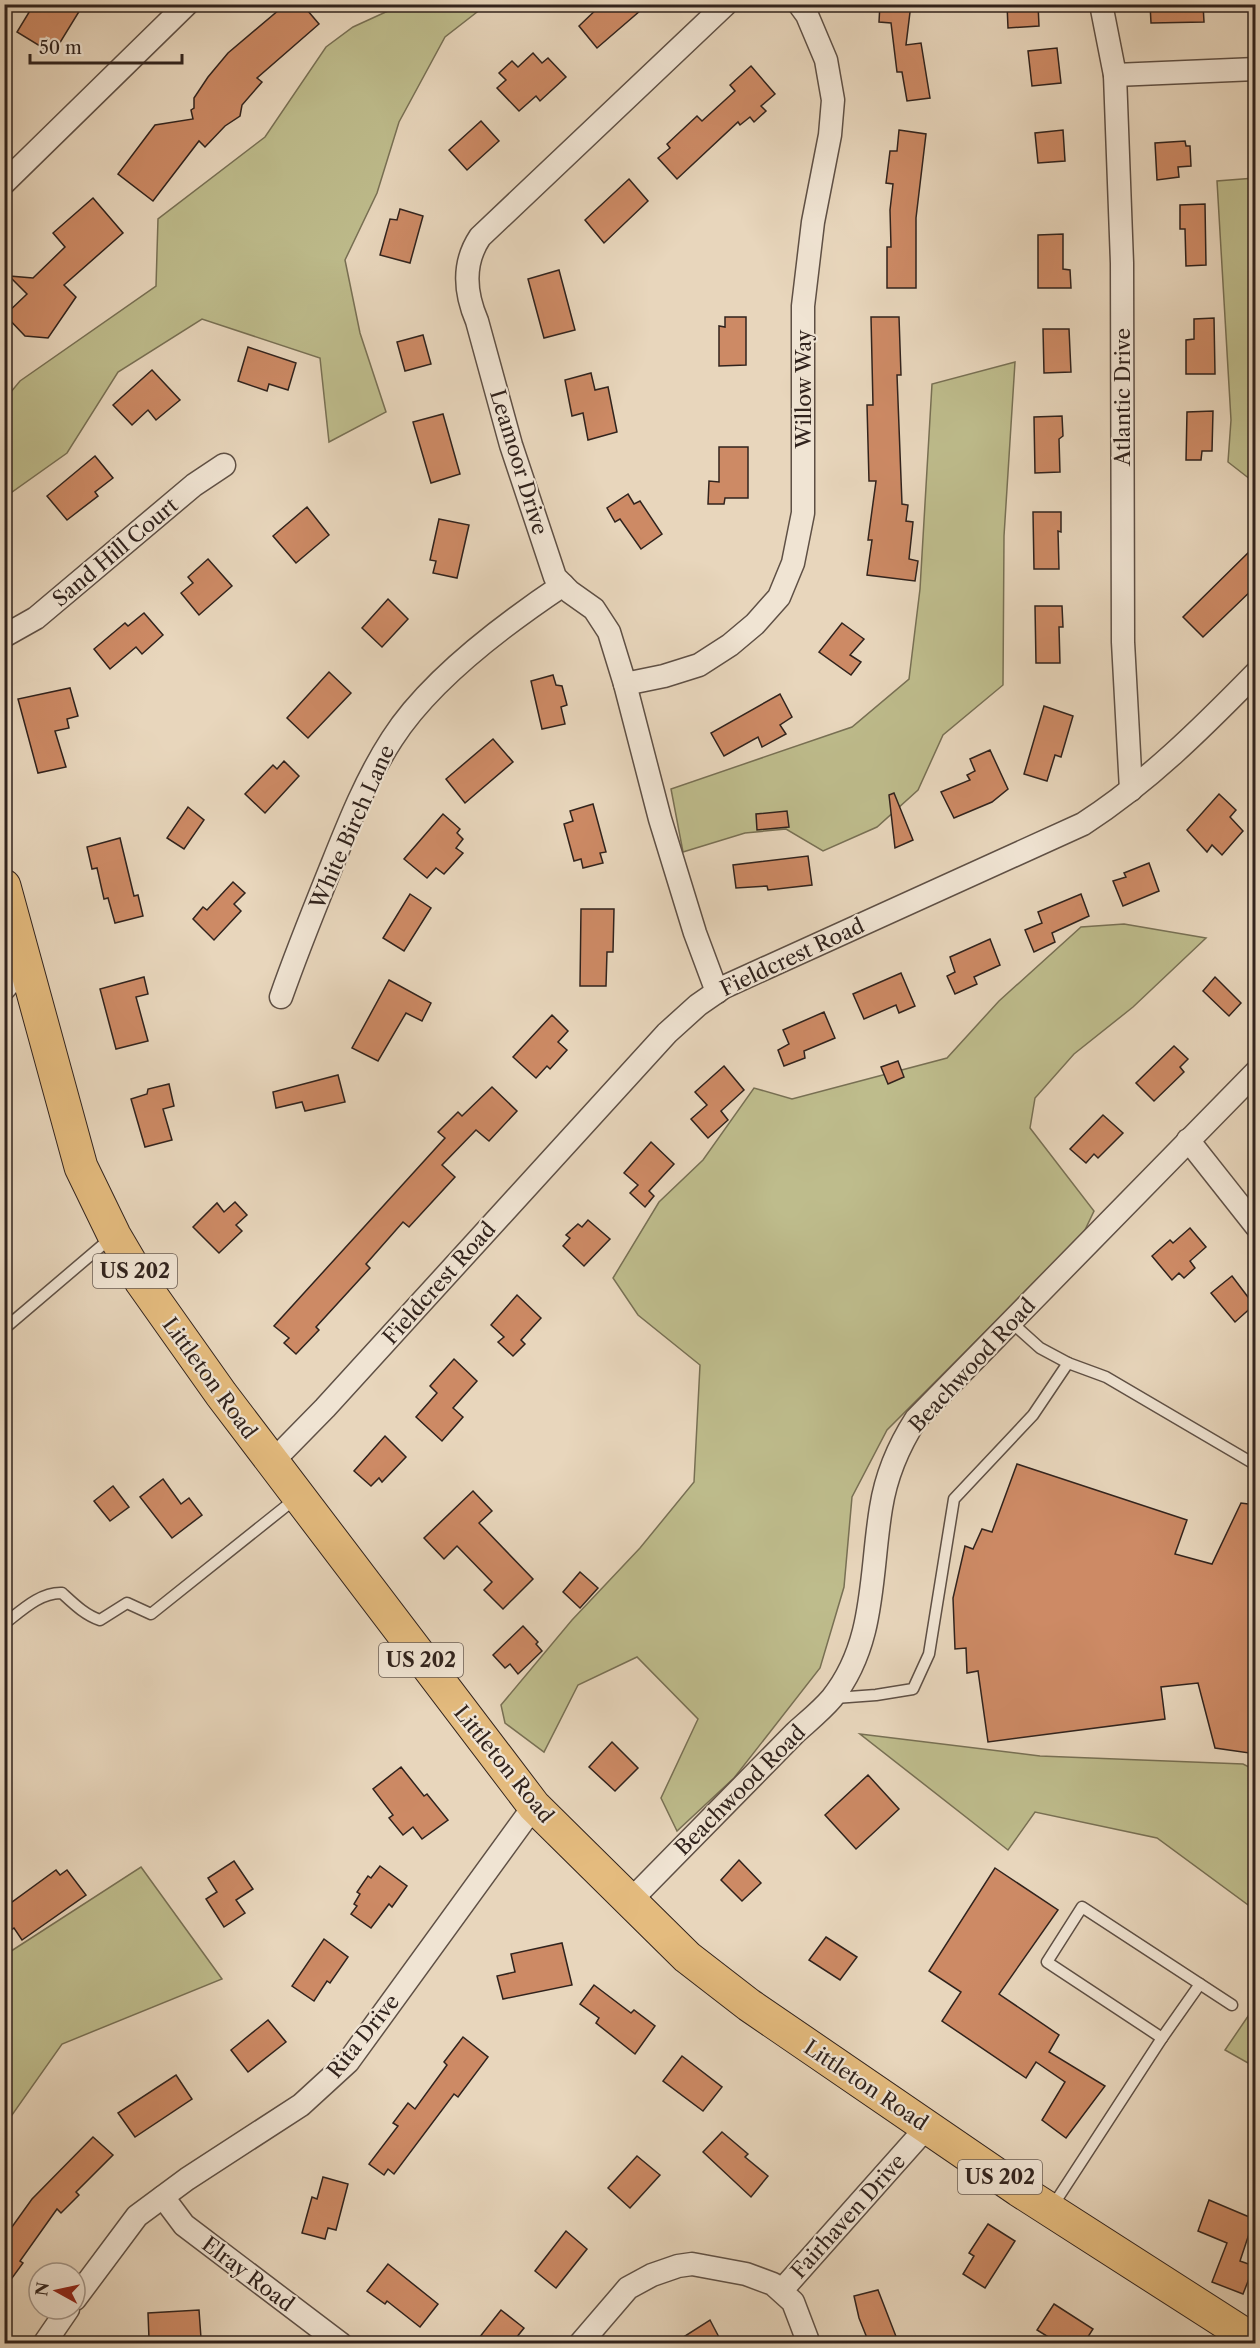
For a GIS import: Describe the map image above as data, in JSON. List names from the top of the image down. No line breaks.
{"streets":{"main road":["US 202","Littleton Road"],"street":["Willow Way","Atlantic Drive","Leamoor Drive","Sand Hill Court","White Birch Lane","Fieldcrest Road","Beachwood Road","Rita Drive","Fairhaven Drive","Elray Road"]},"crossings":[["Willow Way","Leamoor Drive"],["Atlantic Drive","Fieldcrest Road"],["Leamoor Drive","White Birch Lane"],["Leamoor Drive","Fieldcrest Road"],["Fieldcrest Road","Littleton Road"],["Beachwood Road","Littleton Road"],["Littleton Road","Rita Drive"],["Littleton Road","Fairhaven Drive"],["Rita Drive","Elray Road"]],"scale_bar":"50 m","north":"left"}
